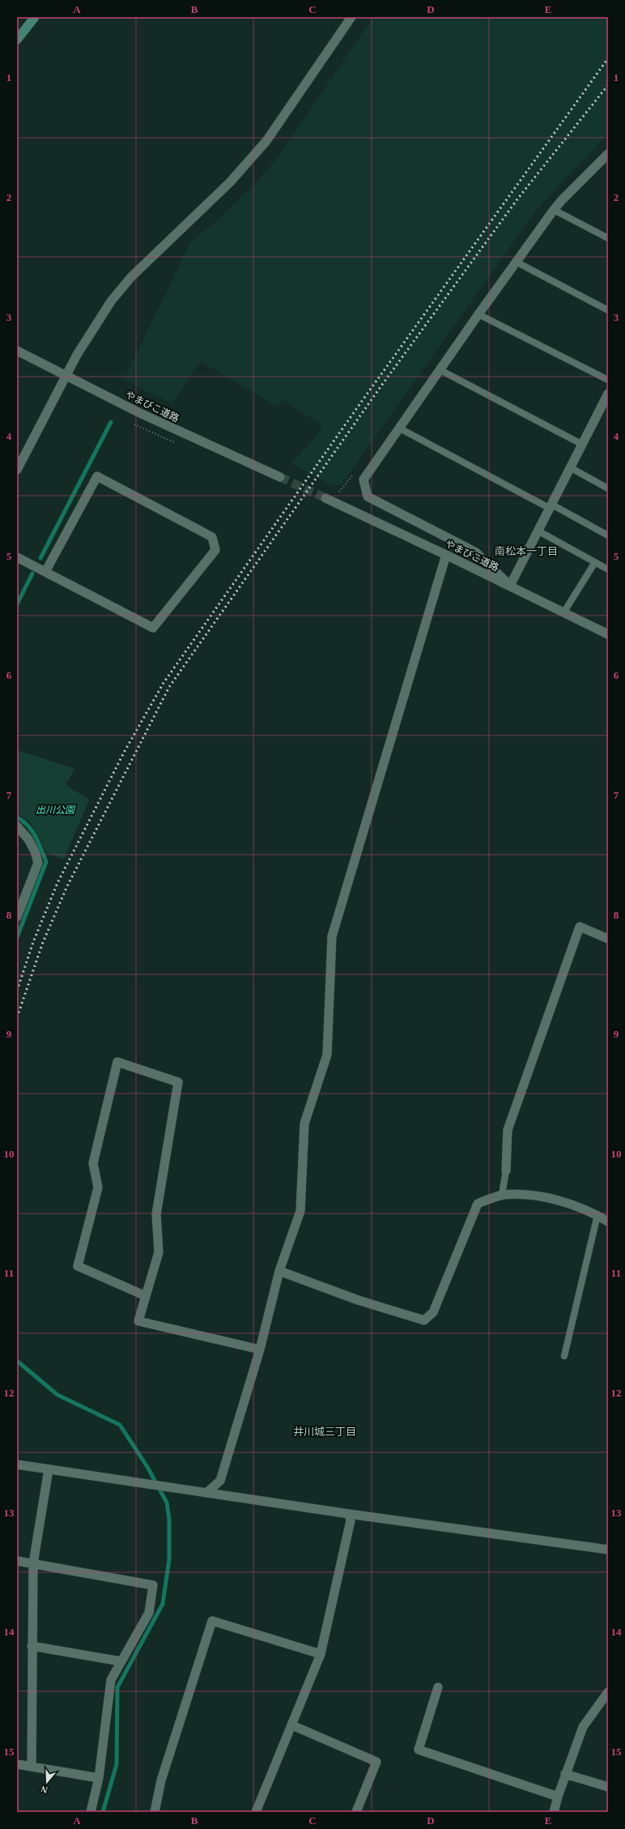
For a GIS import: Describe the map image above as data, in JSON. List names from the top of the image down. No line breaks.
{"streets":{"street":["やまびこ道路"]},"districts":["南松本一丁目","井川城三丁目"],"parks":["出川公園"],"north":"bottom","grid":{"columns":["A","B","C","D","E"],"rows":["1","2","3","4","5","6","7","8","9","10","11","12","13","14","15"]}}
